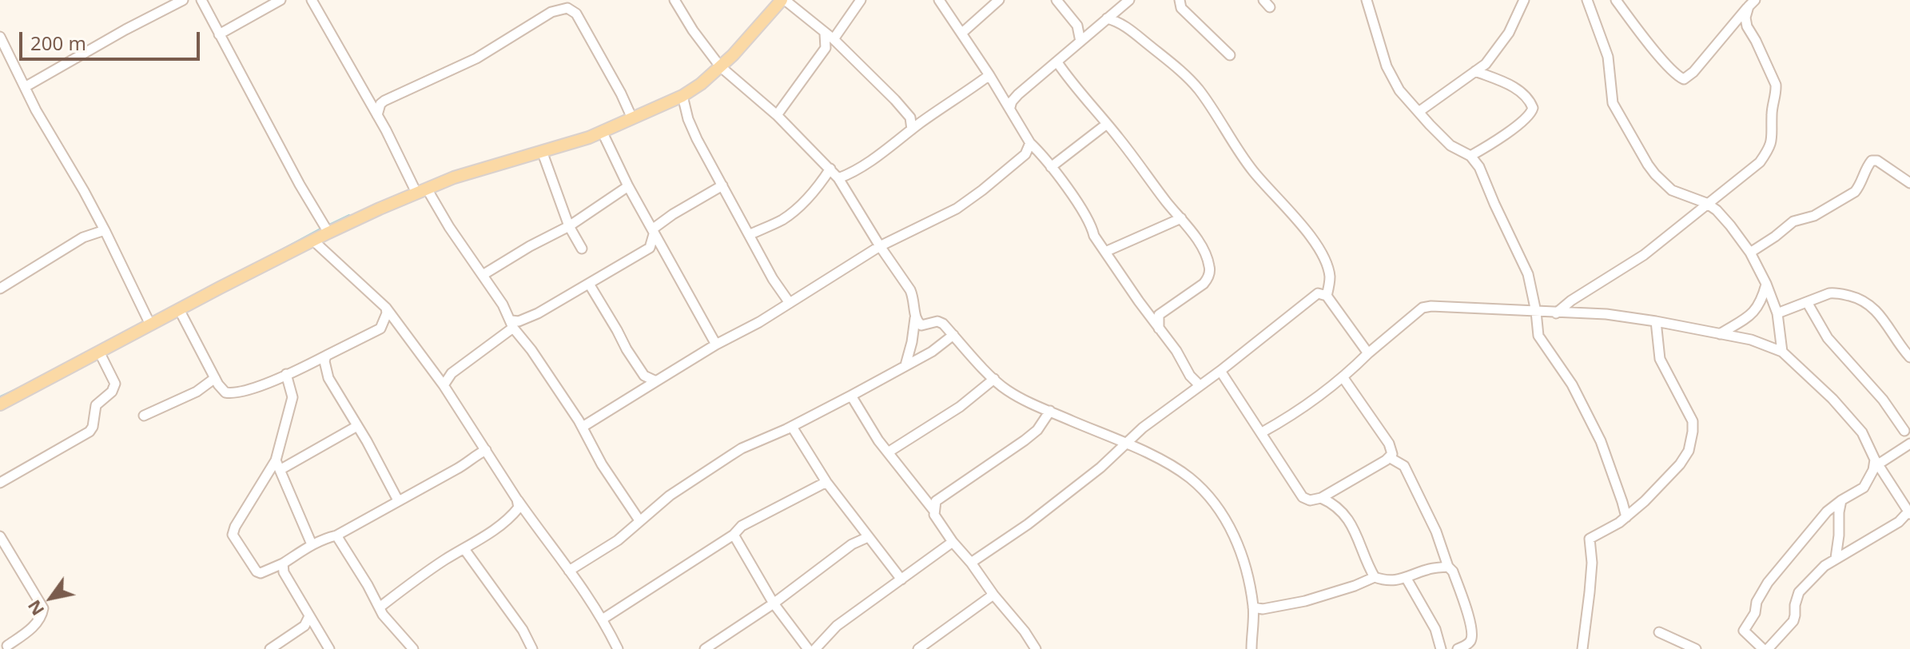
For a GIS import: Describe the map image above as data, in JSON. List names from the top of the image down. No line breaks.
{"scale_bar":"200 m","north":"bottom left"}
